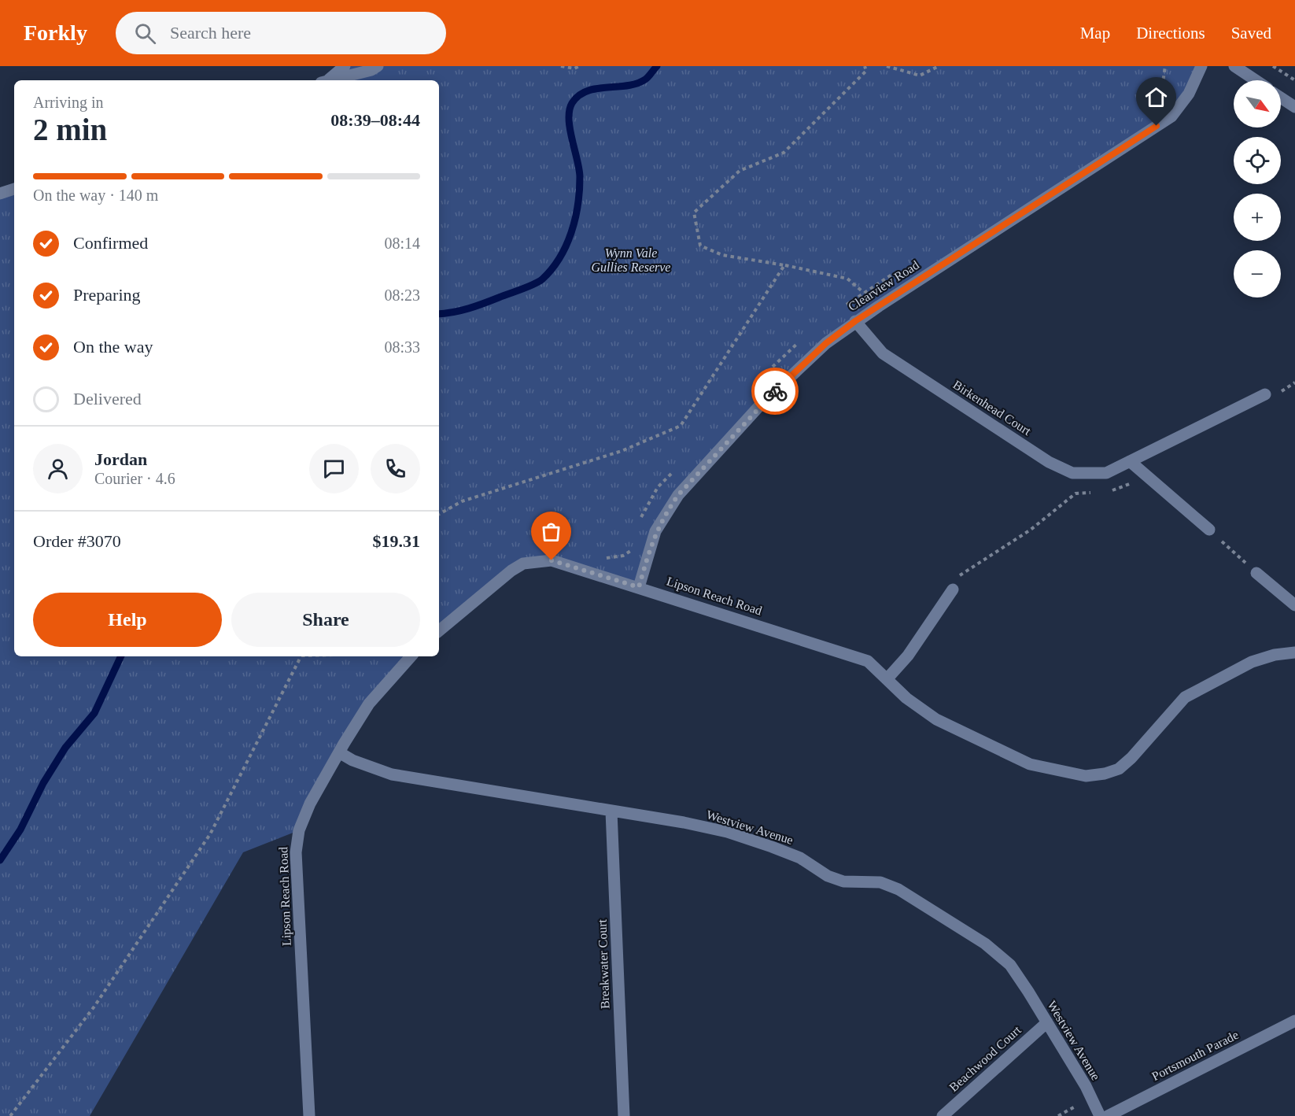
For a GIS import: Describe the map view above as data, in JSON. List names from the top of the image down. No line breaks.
{"streets":{"street":["Clearview Road","Birkenhead Court","Lipson Reach Road","Westview Avenue","Breakwater Court","Portsmouth Parade","Beachwood Court"]},"crossings":[["Clearview Road","Birkenhead Court"],["Clearview Road","Lipson Reach Road"],["Lipson Reach Road","Westview Avenue"],["Westview Avenue","Breakwater Court"],["Westview Avenue","Beachwood Court"]],"parks":["Wynn Vale Gullies Reserve"],"north":"bottom right","page":{"header":"Forkly","search":"Search here","nav":["Map","Directions","Saved"],"map_buttons":["+","−"],"heading":["2 min","Arriving in","08:39–08:44"],"panel":["Jordan","Courier · 4.6","Order #3070","$19.31"],"bar":"On the way · 140 m","list":[["Confirmed","08:14"],["Preparing","08:23"],["On the way","08:33"],"Delivered"],"buttons":["Help","Share"]}}
